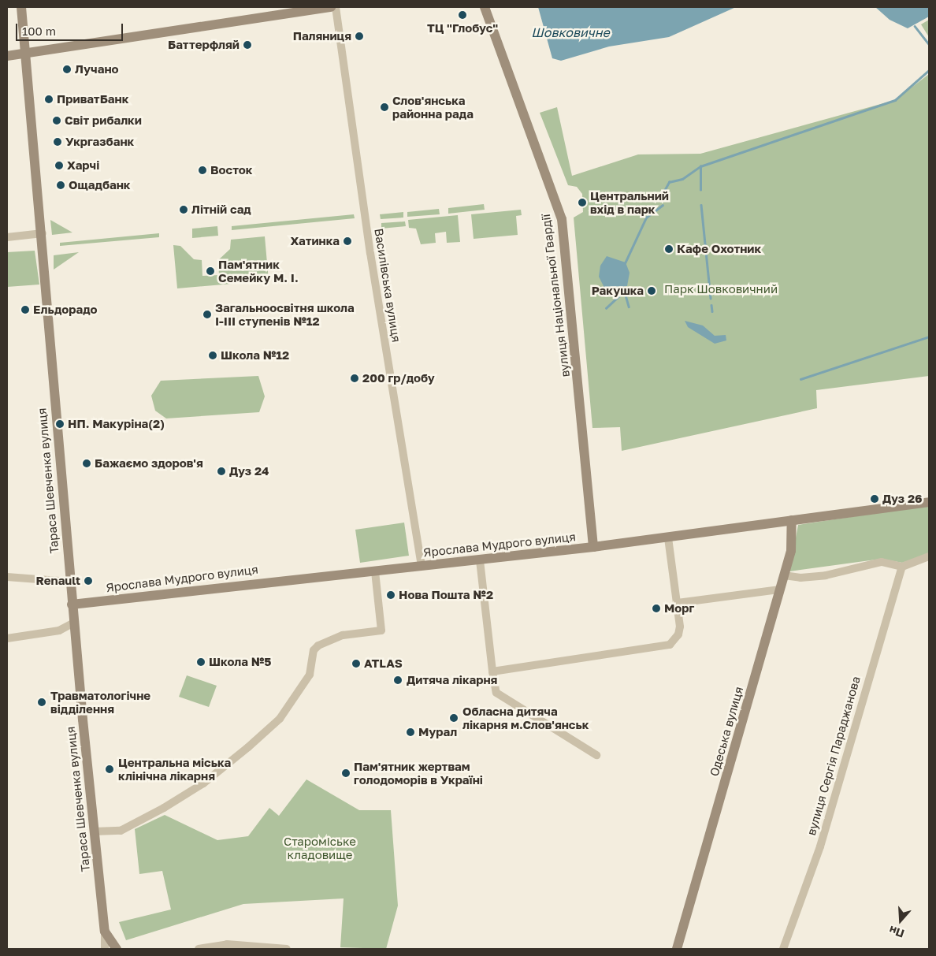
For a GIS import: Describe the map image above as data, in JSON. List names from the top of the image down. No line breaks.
{"streets":{"street":["Василівська вулиця","вулиця Національної Гвардії","Тараса Шевченка вулиця","Ярослава Мудрого вулиця","Одеська вулиця","вулиця Сергія Параджанова"]},"crossings":[["Василівська вулиця","Ярослава Мудрого вулиця"],["вулиця Національної Гвардії","Ярослава Мудрого вулиця"],["Тараса Шевченка вулиця","Ярослава Мудрого вулиця"],["Ярослава Мудрого вулиця","Одеська вулиця"]],"water":["Шовковичне"],"parks":["Парк Шовковичний","Староміське кладовище"],"places":["ТЦ \"Глобус\"","Паляниця","Баттерфляй","Лучано","ПриватБанк","Слов'янська районна рада","Світ рибалки","Укргазбанк","Харчі","Восток","Ощадбанк","Центральний вхід в парк","Літній сад","Хатинка","Кафе Охотник","Пам'ятник Семейку М. І.","Ракушка","Ельдорадо","Загальноосвітня школа І-ІІІ ступенів №12","Школа №12","200 гр/добу","НП. Макуріна(2)","Бажаємо здоров'я","Дуз 24","Дуз 26","Renault","Нова Пошта №2","Морг","Школа №5","ATLAS","Дитяча лікарня","Травматологічне відділення","Обласна дитяча лікарня м.Слов'янськ","Мурал","Центральна міська клінічна лікарня","Пам'ятник жертвам голодоморів в Україні"],"scale_bar":"100 m","north":"bottom"}
